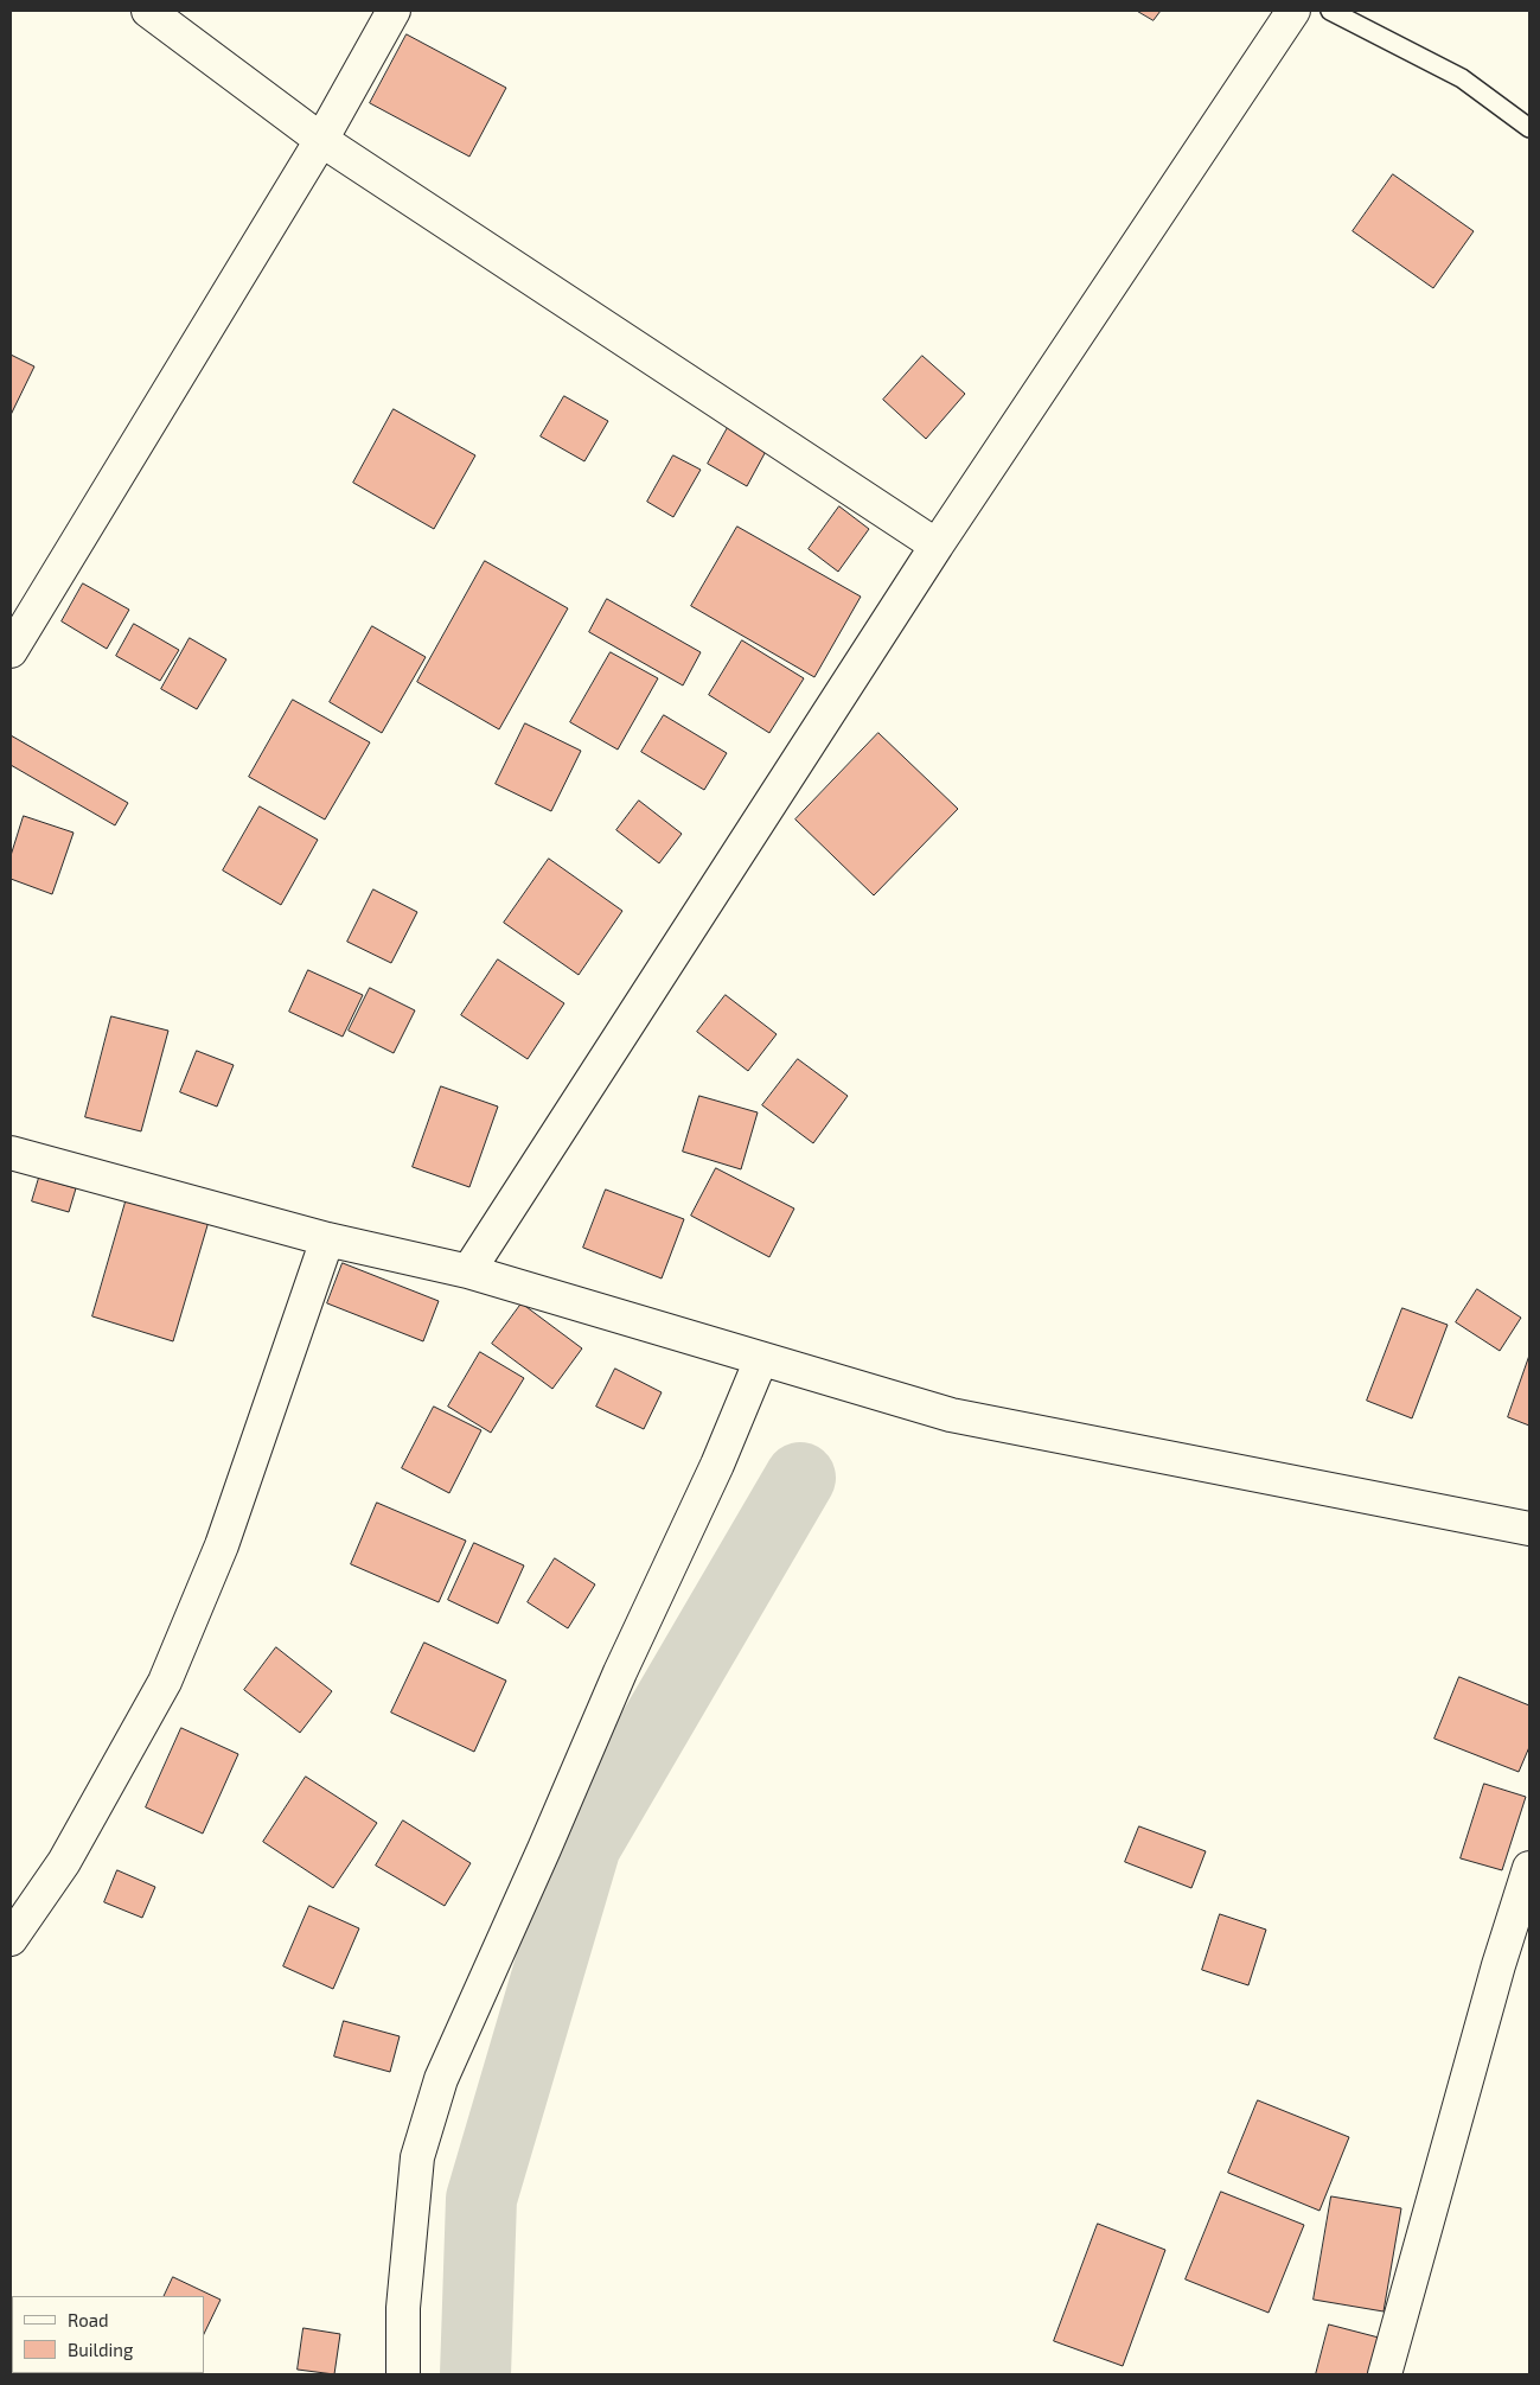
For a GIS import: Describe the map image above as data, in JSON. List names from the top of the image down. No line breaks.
{"legend":["Road","Building"]}
